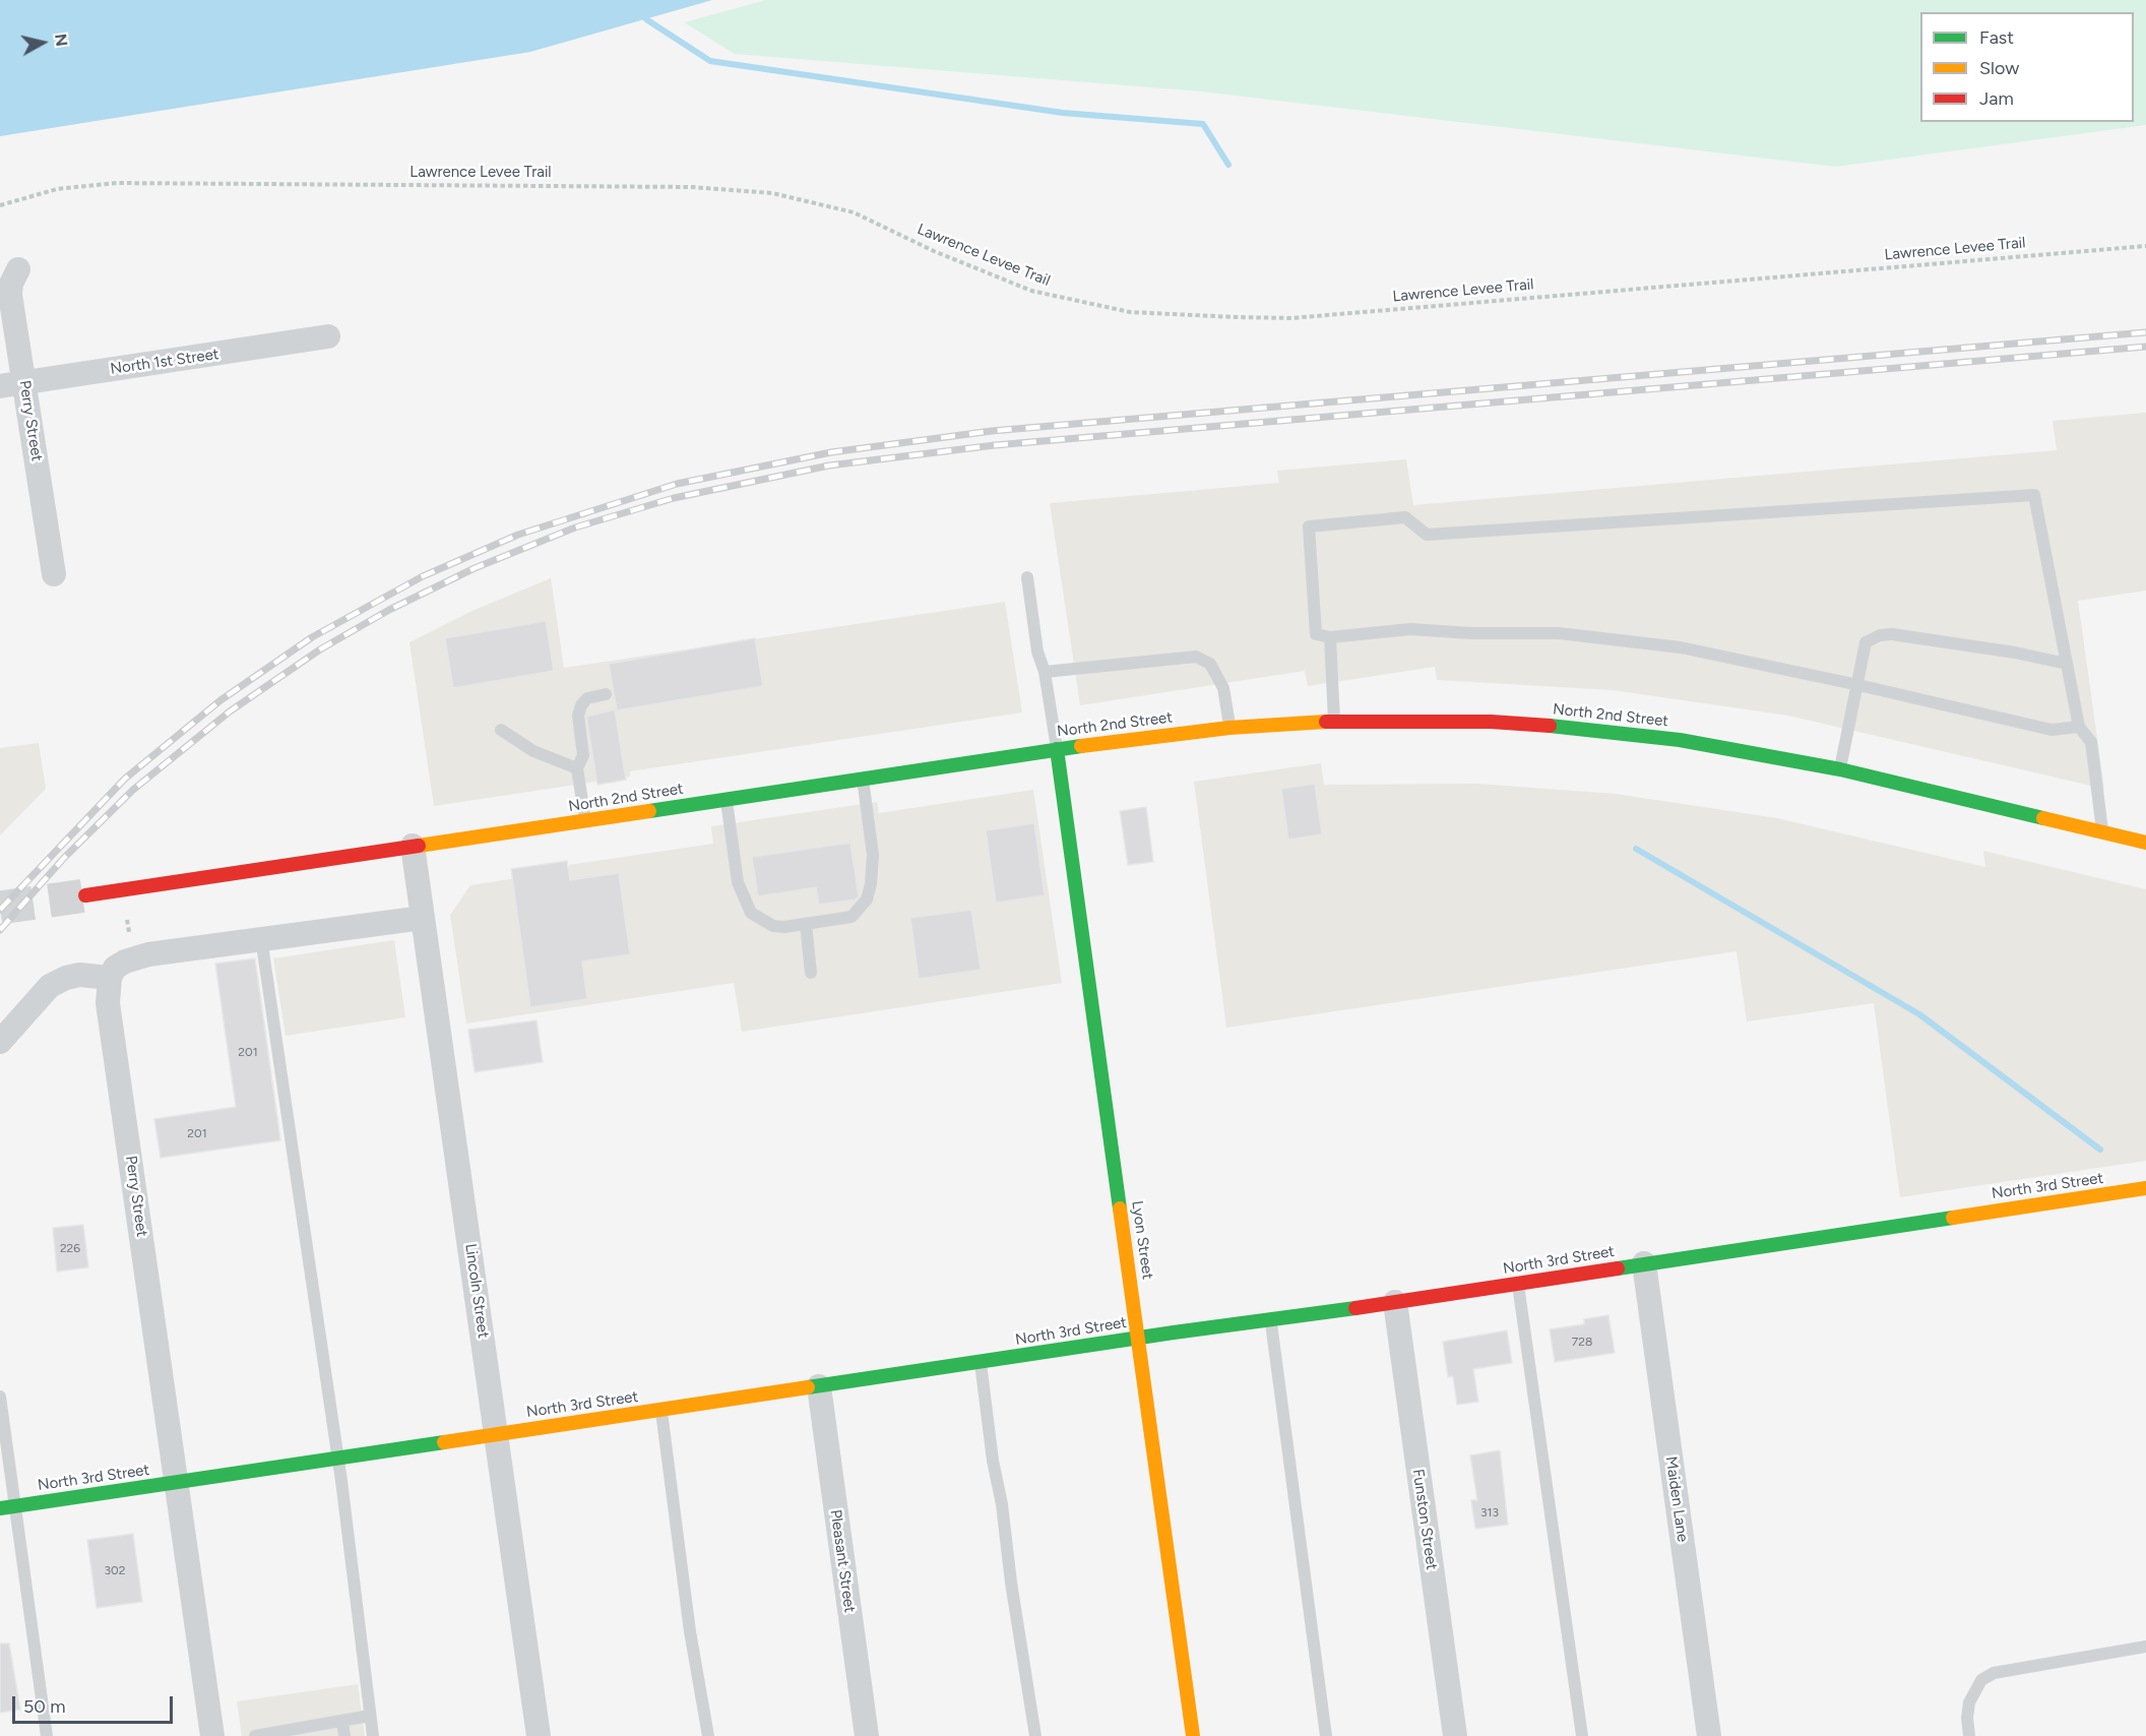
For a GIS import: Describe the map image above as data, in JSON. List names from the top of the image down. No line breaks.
{"streets":{"main road":["North 2nd Street","North 3rd Street","Lyon Street"],"street":["North 1st Street","Perry Street","Lincoln Street","Maiden Lane","Funston Street","Pleasant Street"],"path":["Lawrence Levee Trail"]},"crossings":[["North 1st Street","Perry Street"],["Perry Street","North 3rd Street"],["North 2nd Street","Lyon Street"],["North 2nd Street","Lincoln Street"],["North 3rd Street","Lyon Street"],["North 3rd Street","Lincoln Street"],["North 3rd Street","Maiden Lane"],["North 3rd Street","Funston Street"],["North 3rd Street","Pleasant Street"]],"house_numbers":["201","201","226","728","313","302"],"legend":["Fast","Slow","Jam"],"scale_bar":"50 m","north":"right"}
